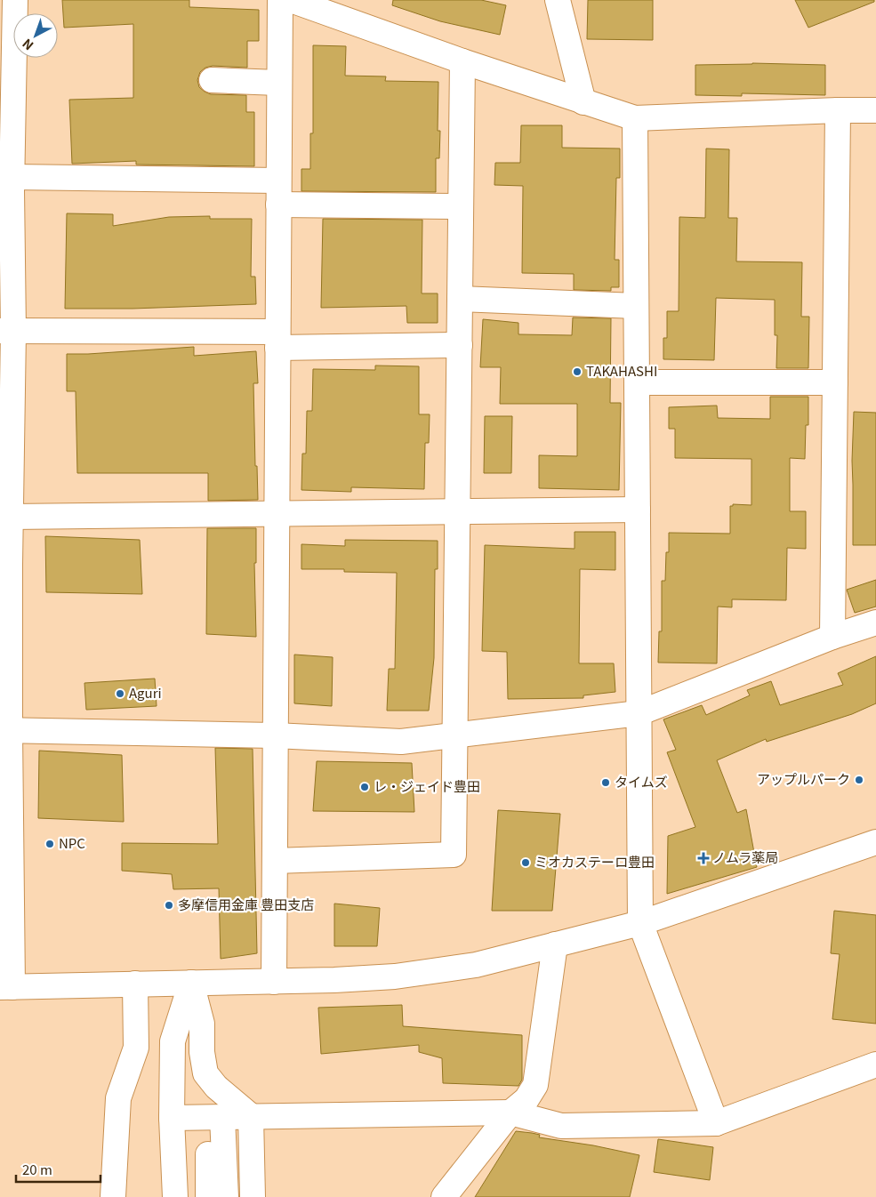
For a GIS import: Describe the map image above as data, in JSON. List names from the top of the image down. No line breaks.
{"places":{"other":["TAKAHASHI","Aguri","アップルパーク","タイムズ","レ・ジェイド豊田","NPC","ミオカステーロ豊田","多摩信用金庫 豊田支店"],"health":["ノムラ薬局"]},"scale_bar":"20 m","north":"bottom left"}
